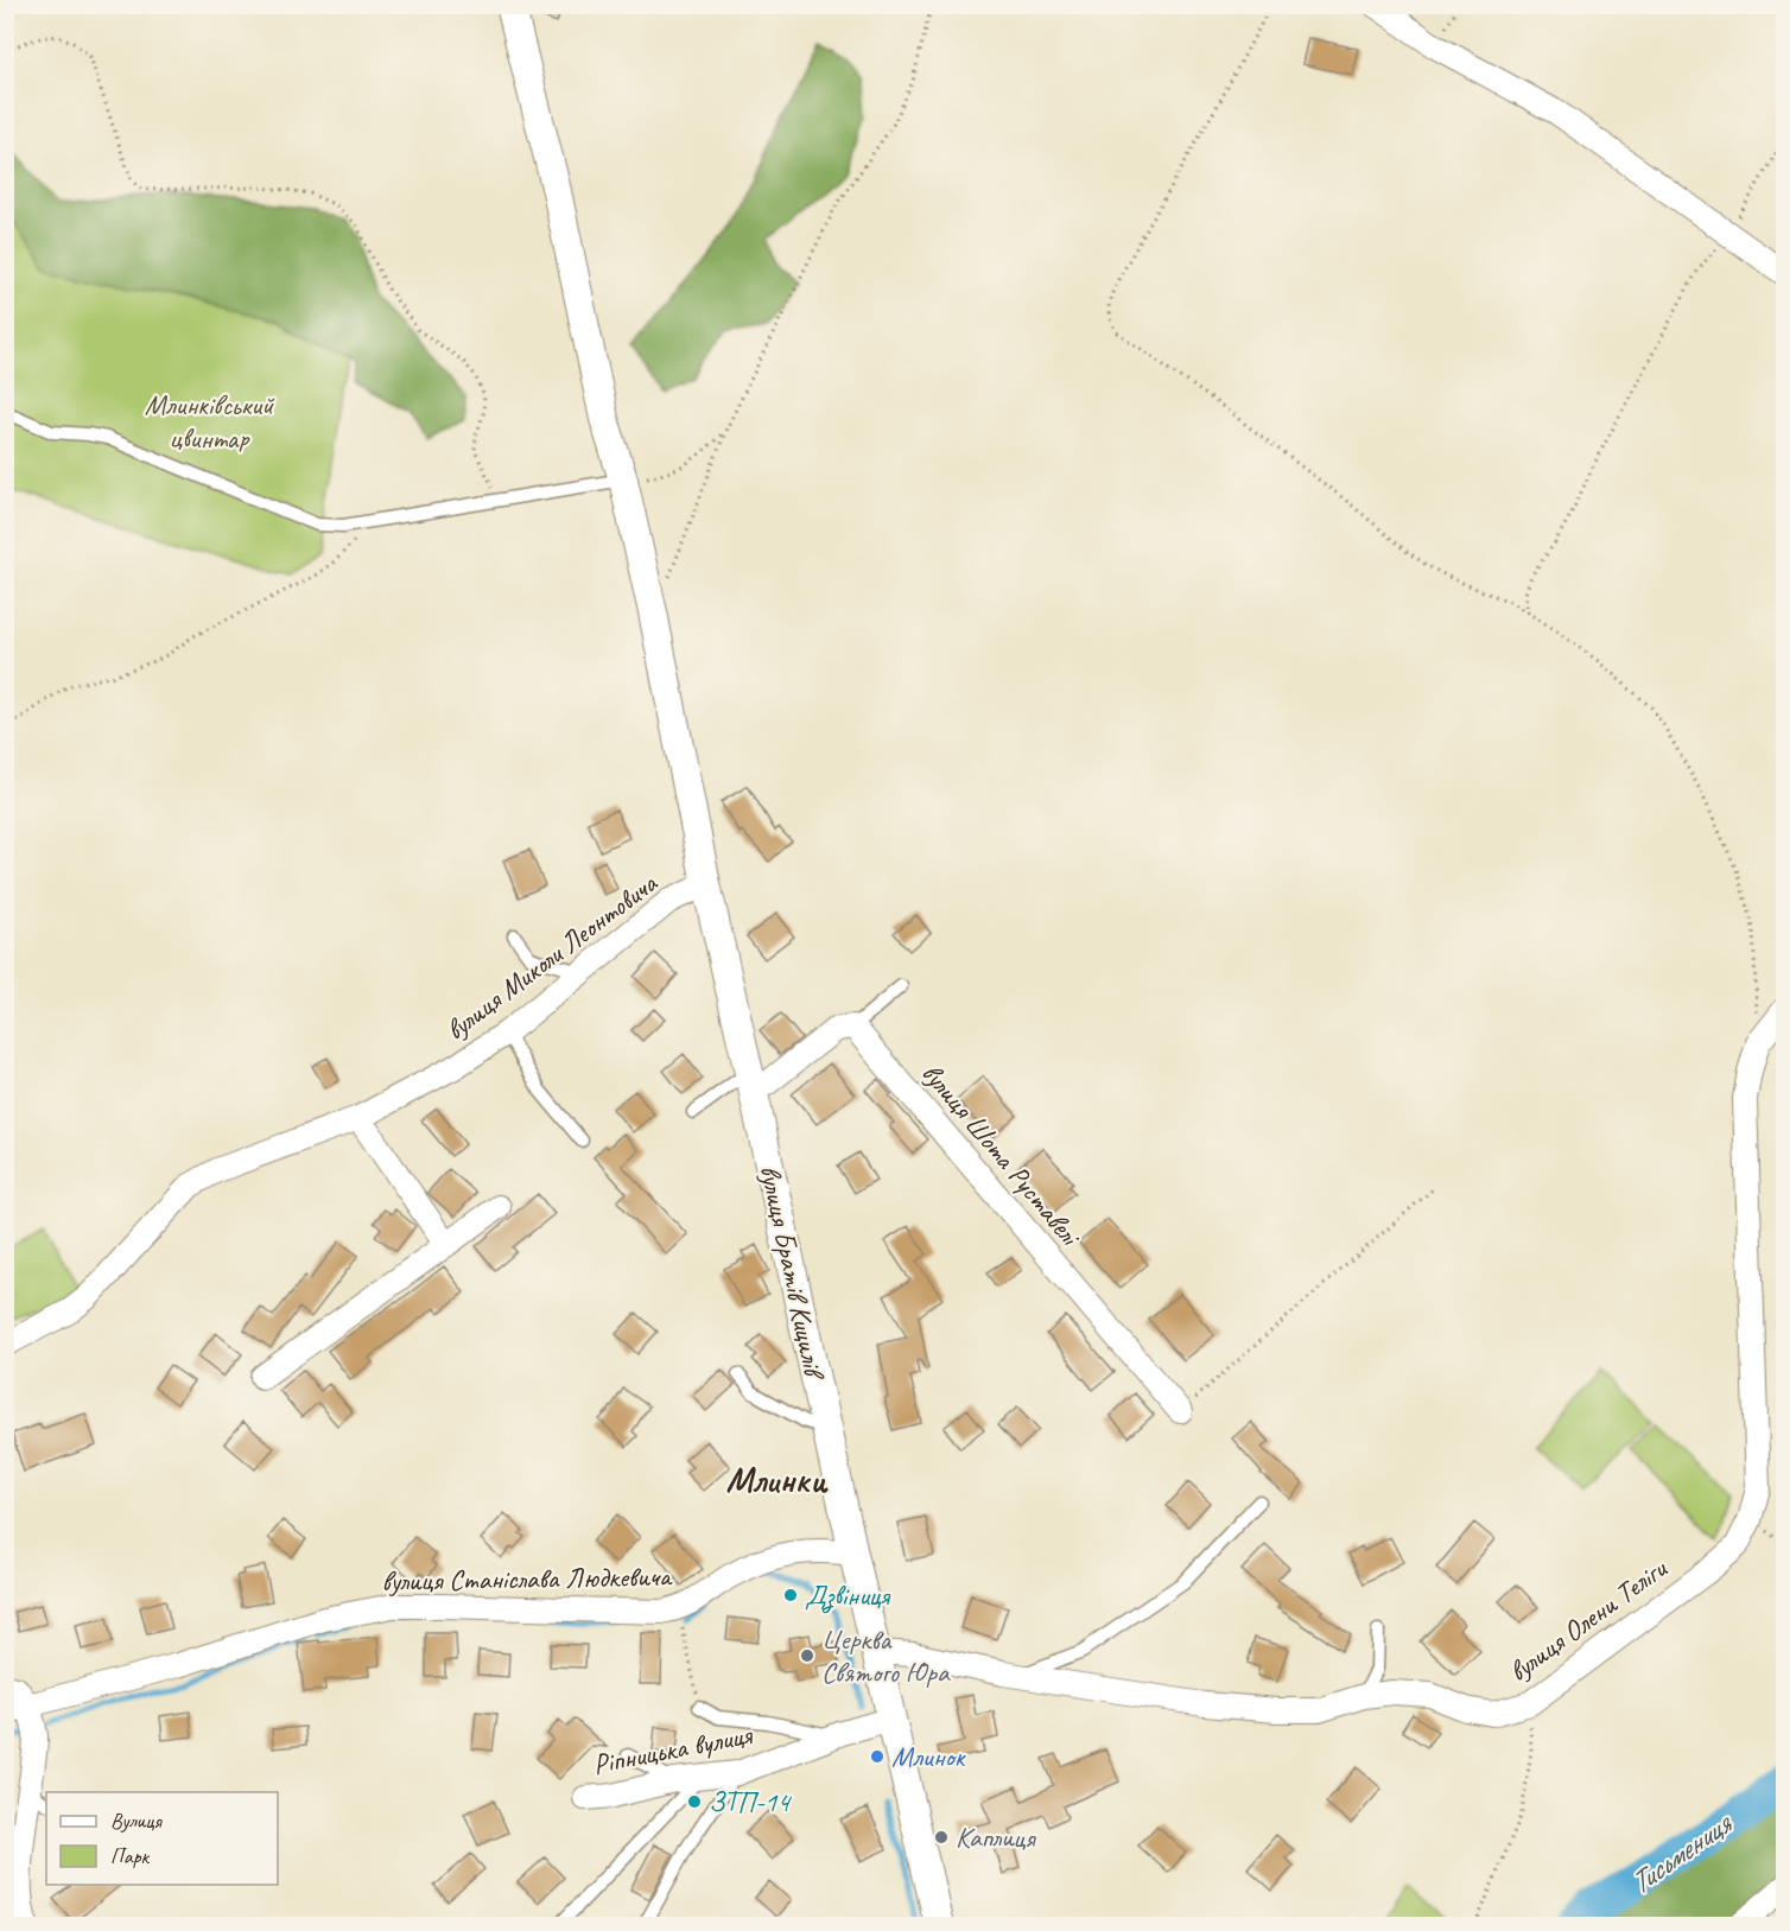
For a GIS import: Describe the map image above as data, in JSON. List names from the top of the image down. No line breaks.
{"streets":{"street":["вулиця Миколи Леонтовича","вулиця Шота Руставелі","вулиця Братів Кицилів","вулиця Станіслава Людкевича","вулиця Олени Теліги","Ріпницька вулиця"]},"crossings":[["вулиця Миколи Леонтовича","вулиця Братів Кицилів"],["вулиця Братів Кицилів","вулиця Станіслава Людкевича"],["вулиця Братів Кицилів","вулиця Олени Теліги"],["вулиця Братів Кицилів","Ріпницька вулиця"]],"districts":["Млинки"],"water":["Тисьмениця"],"parks":["Млинківський цвинтар"],"places":["Дзвіниця","Церква Святого Юра","Млинок","ЗТП-14","Каплиця"],"legend":["Вулиця","Парк"]}
